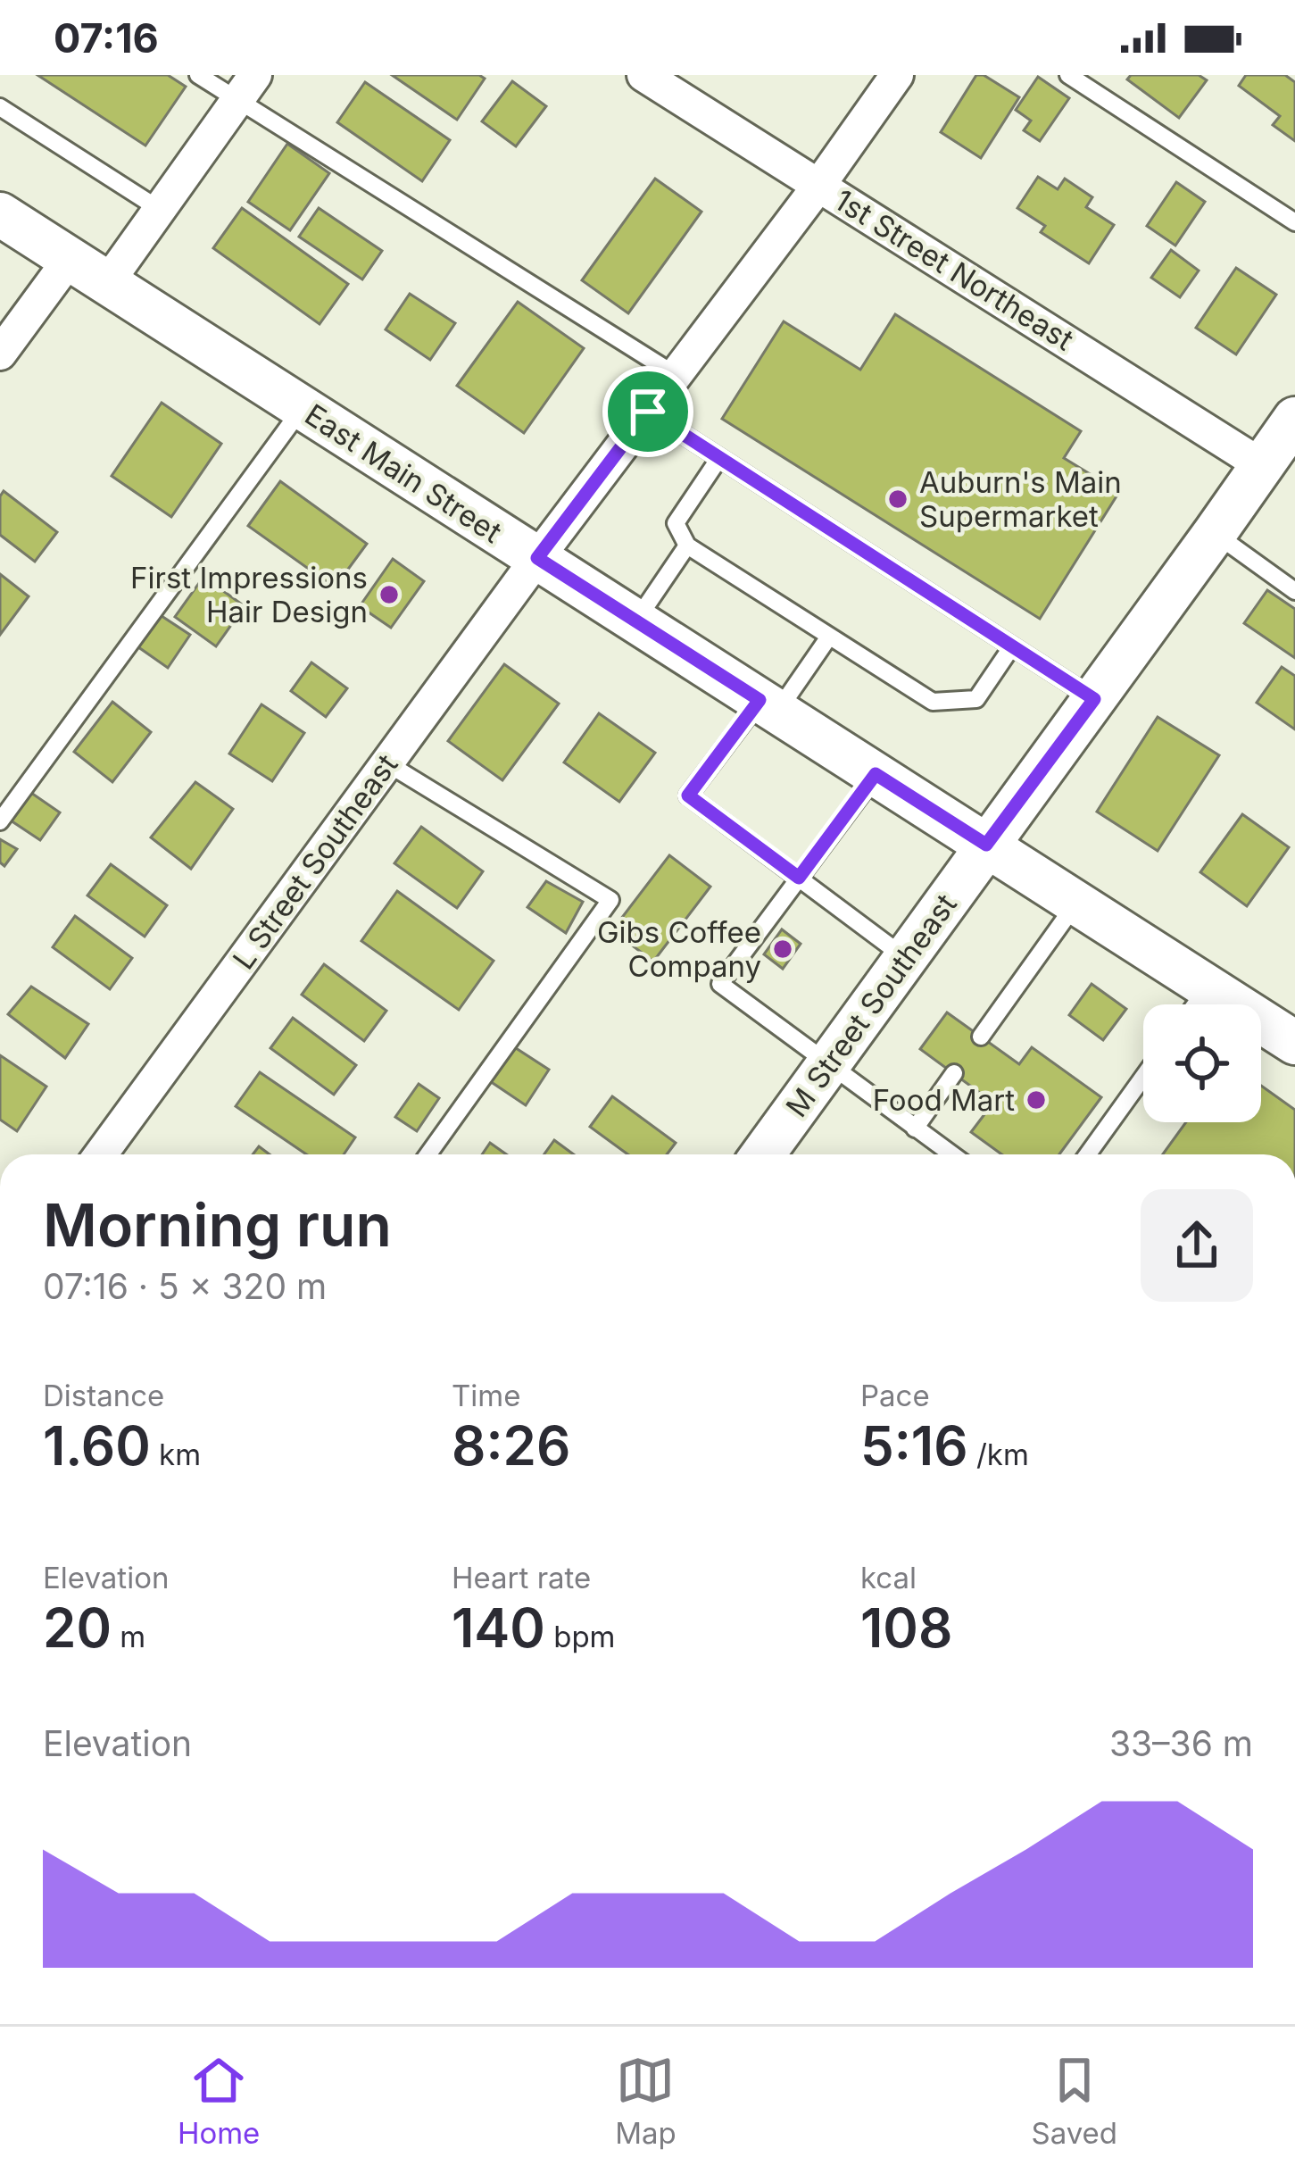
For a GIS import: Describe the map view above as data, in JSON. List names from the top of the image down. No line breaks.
{"streets":{"main road":["East Main Street","M Street Southeast"],"street":["1st Street Northeast","L Street Southeast"]},"crossings":[["1st Street Northeast","L Street Southeast"],["1st Street Northeast","M Street Southeast"],["East Main Street","L Street Southeast"],["East Main Street","M Street Southeast"]],"places":["Auburn's Main Supermarket","First Impressions Hair Design","Gibs Coffee Company","Food Mart"],"page":{"status":"07:16","heading":["Morning run","07:16 · 5 × 320 m"],"stats":[["Distance","1.60 km"],["Time","8:26"],["Pace","5:16 /km"],["Elevation","20 m"],["Heart rate","140 bpm"],["kcal","108"]],"chart":["Elevation","33–36 m"],"tabs":["Home","Map","Saved"]}}
